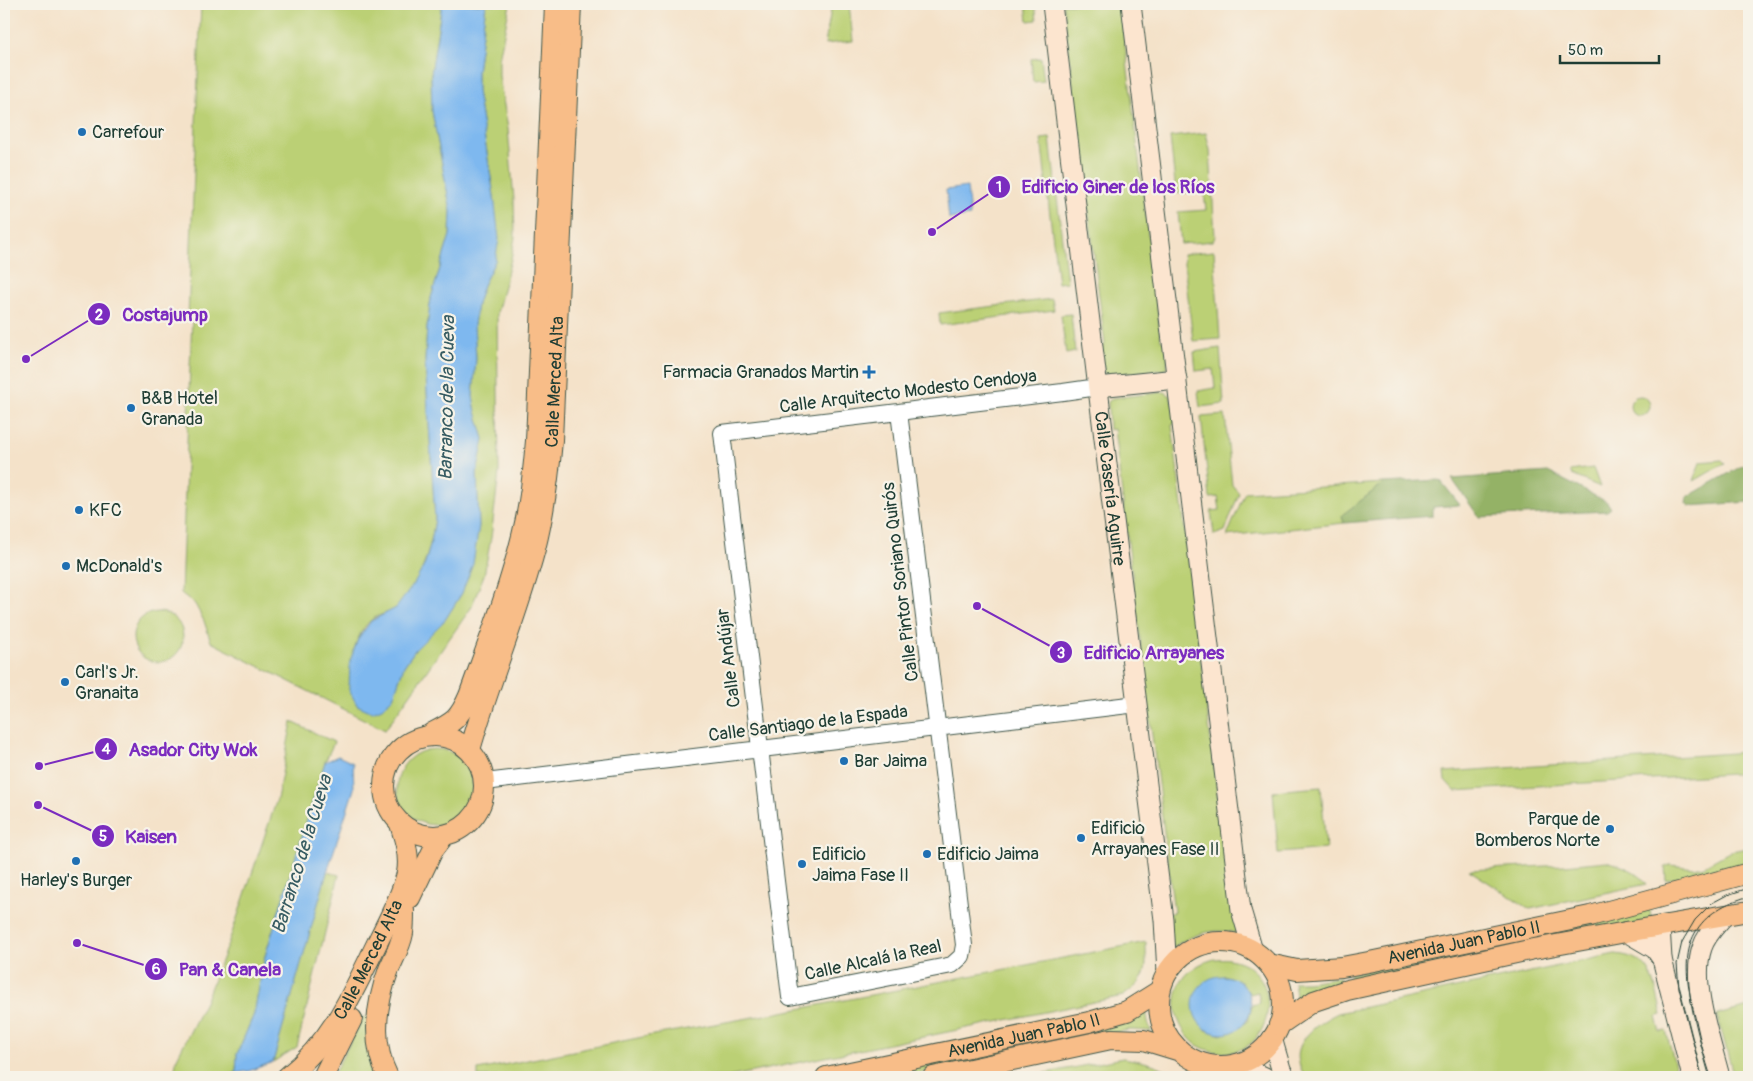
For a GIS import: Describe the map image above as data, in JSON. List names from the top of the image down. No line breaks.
{"streets":{"main road":["Calle Merced Alta","Calle Casería Aguirre","Avenida Juan Pablo II"],"street":["Calle Arquitecto Modesto Cendoya","Calle Pintor Soriano Quirós","Calle Andújar","Calle Santiago de la Espada","Calle Alcalá la Real"]},"crossings":[["Calle Merced Alta","Calle Santiago de la Espada"],["Calle Arquitecto Modesto Cendoya","Calle Casería Aguirre"],["Calle Arquitecto Modesto Cendoya","Calle Pintor Soriano Quirós"],["Calle Arquitecto Modesto Cendoya","Calle Andújar"],["Calle Casería Aguirre","Calle Santiago de la Espada"],["Calle Casería Aguirre","Avenida Juan Pablo II"],["Calle Pintor Soriano Quirós","Calle Santiago de la Espada"],["Calle Pintor Soriano Quirós","Calle Alcalá la Real"],["Calle Andújar","Calle Santiago de la Espada"],["Calle Andújar","Calle Alcalá la Real"]],"water":["Barranco de la Cueva"],"places":{"other":["Carrefour","Edificio Giner de los Ríos","Costajump","B&B Hotel Granada","KFC","McDonald's","Edificio Arrayanes","Carl's Jr. Granaita","Bar Jaima","Asador City Wok","Kaisen","Parque de Bomberos Norte","Edificio Arrayanes Fase II","Edificio Jaima","Harley's Burger","Edificio Jaima Fase II","Pan & Canela"],"health":["Farmacia Granados Martin"]},"scale_bar":"50 m"}
